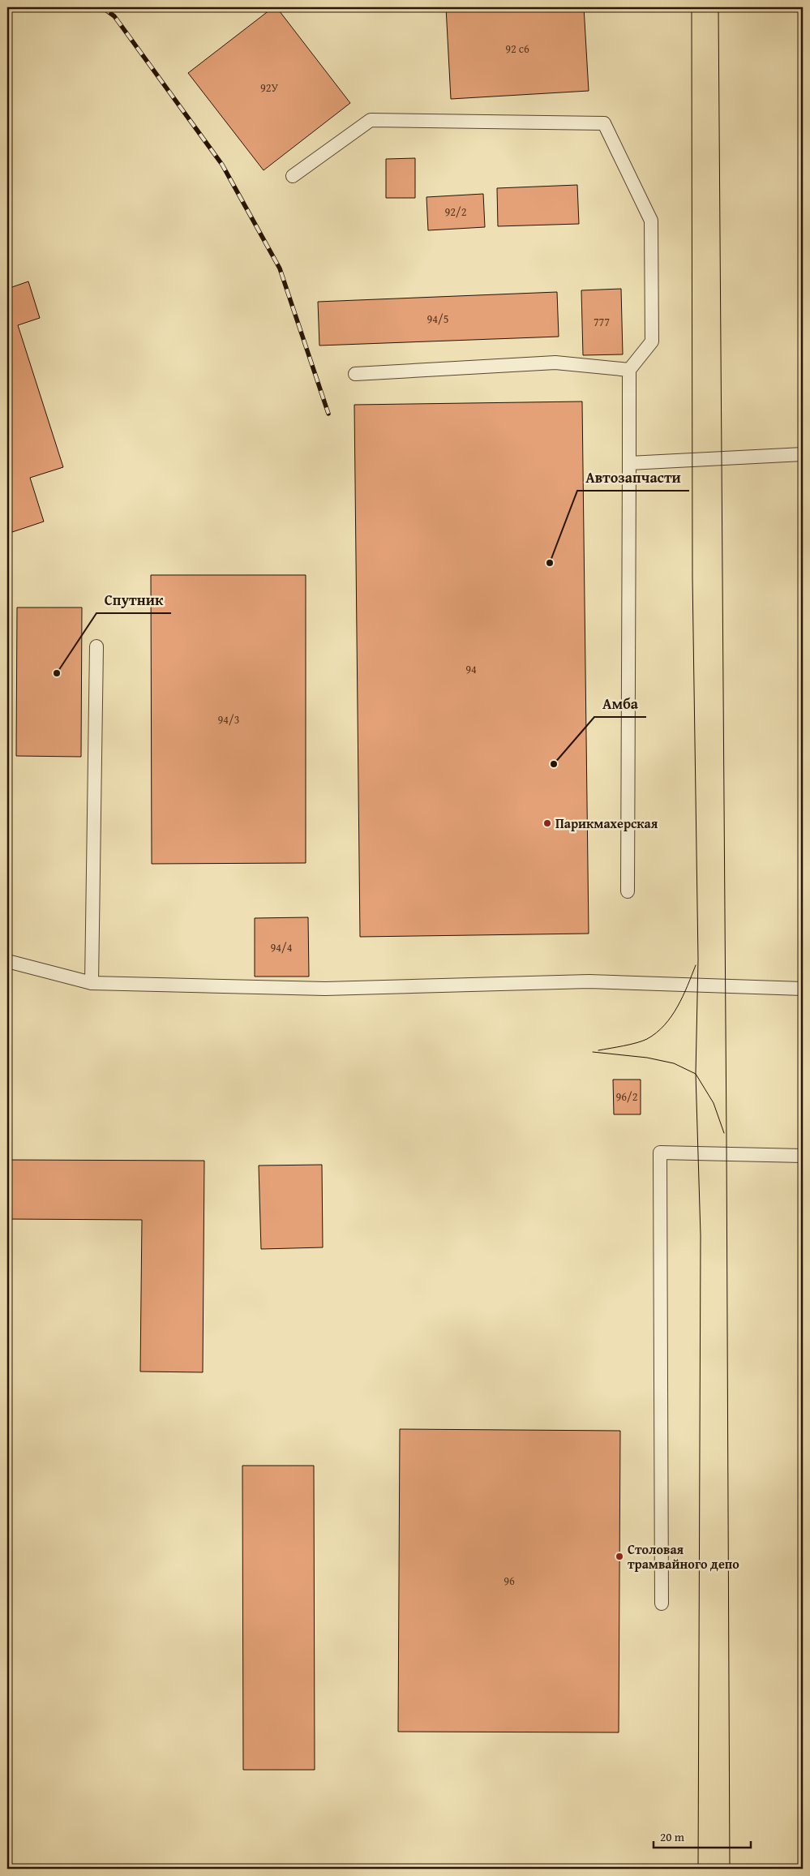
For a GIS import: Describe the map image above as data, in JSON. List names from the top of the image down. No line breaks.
{"places":["Автозапчасти","Спутник","Амба","Парикмахерская","Столовая трамвайного депо"],"house_numbers":["92 с6","92У","92/2","94/5","777","94","94/3","94/4","96/2","96"],"scale_bar":"20 m"}
